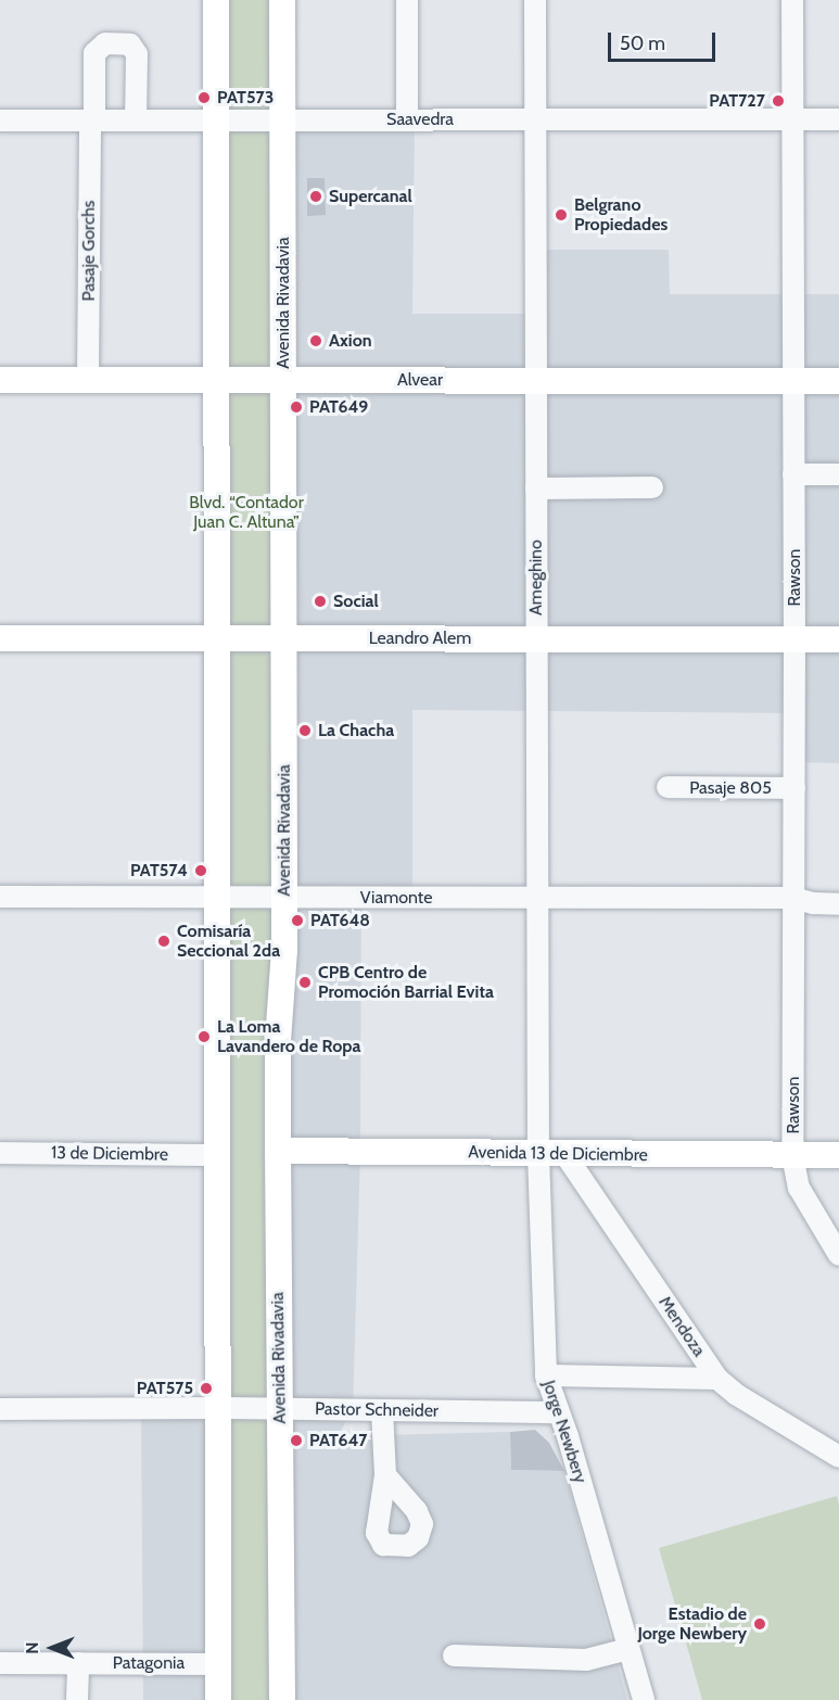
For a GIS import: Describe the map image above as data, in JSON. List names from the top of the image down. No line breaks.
{"streets":{"main road":["Avenida Rivadavia","Alvear","Leandro Alem","Avenida 13 de Diciembre"],"street":["Saavedra","Pasaje Gorchs","Ameghino","Rawson","Pasaje 805","Viamonte","13 de Diciembre","Mendoza","Pastor Schneider","Jorge Newbery","Patagonia"]},"crossings":[["Saavedra","Pasaje Gorchs"],["Saavedra","Avenida Rivadavia"],["Saavedra","Ameghino"],["Saavedra","Rawson"],["Pasaje Gorchs","Alvear"],["Avenida Rivadavia","Alvear"],["Avenida Rivadavia","Leandro Alem"],["Avenida Rivadavia","Viamonte"],["Avenida Rivadavia","Avenida 13 de Diciembre"],["Avenida Rivadavia","Pastor Schneider"],["Alvear","Ameghino"],["Alvear","Rawson"],["Ameghino","Leandro Alem"],["Ameghino","Viamonte"],["Ameghino","Avenida 13 de Diciembre"],["Ameghino","Jorge Newbery"],["Rawson","Leandro Alem"],["Rawson","Pasaje 805"],["Rawson","Viamonte"],["Rawson","Avenida 13 de Diciembre"],["Avenida 13 de Diciembre","Mendoza"],["Avenida 13 de Diciembre","Jorge Newbery"],["Pastor Schneider","Jorge Newbery"]],"parks":["Blvd. “Contador Juan C. Altuna”"],"places":["PAT573","PAT727","Supercanal","Belgrano Propiedades","Axion","PAT649","Social","La Chacha","PAT574","PAT648","Comisaría Seccional 2da","CPB Centro de Promoción Barrial Evita","La Loma Lavandero de Ropa","PAT575","PAT647","Estadio de Jorge Newbery"],"scale_bar":"50 m","north":"left"}
